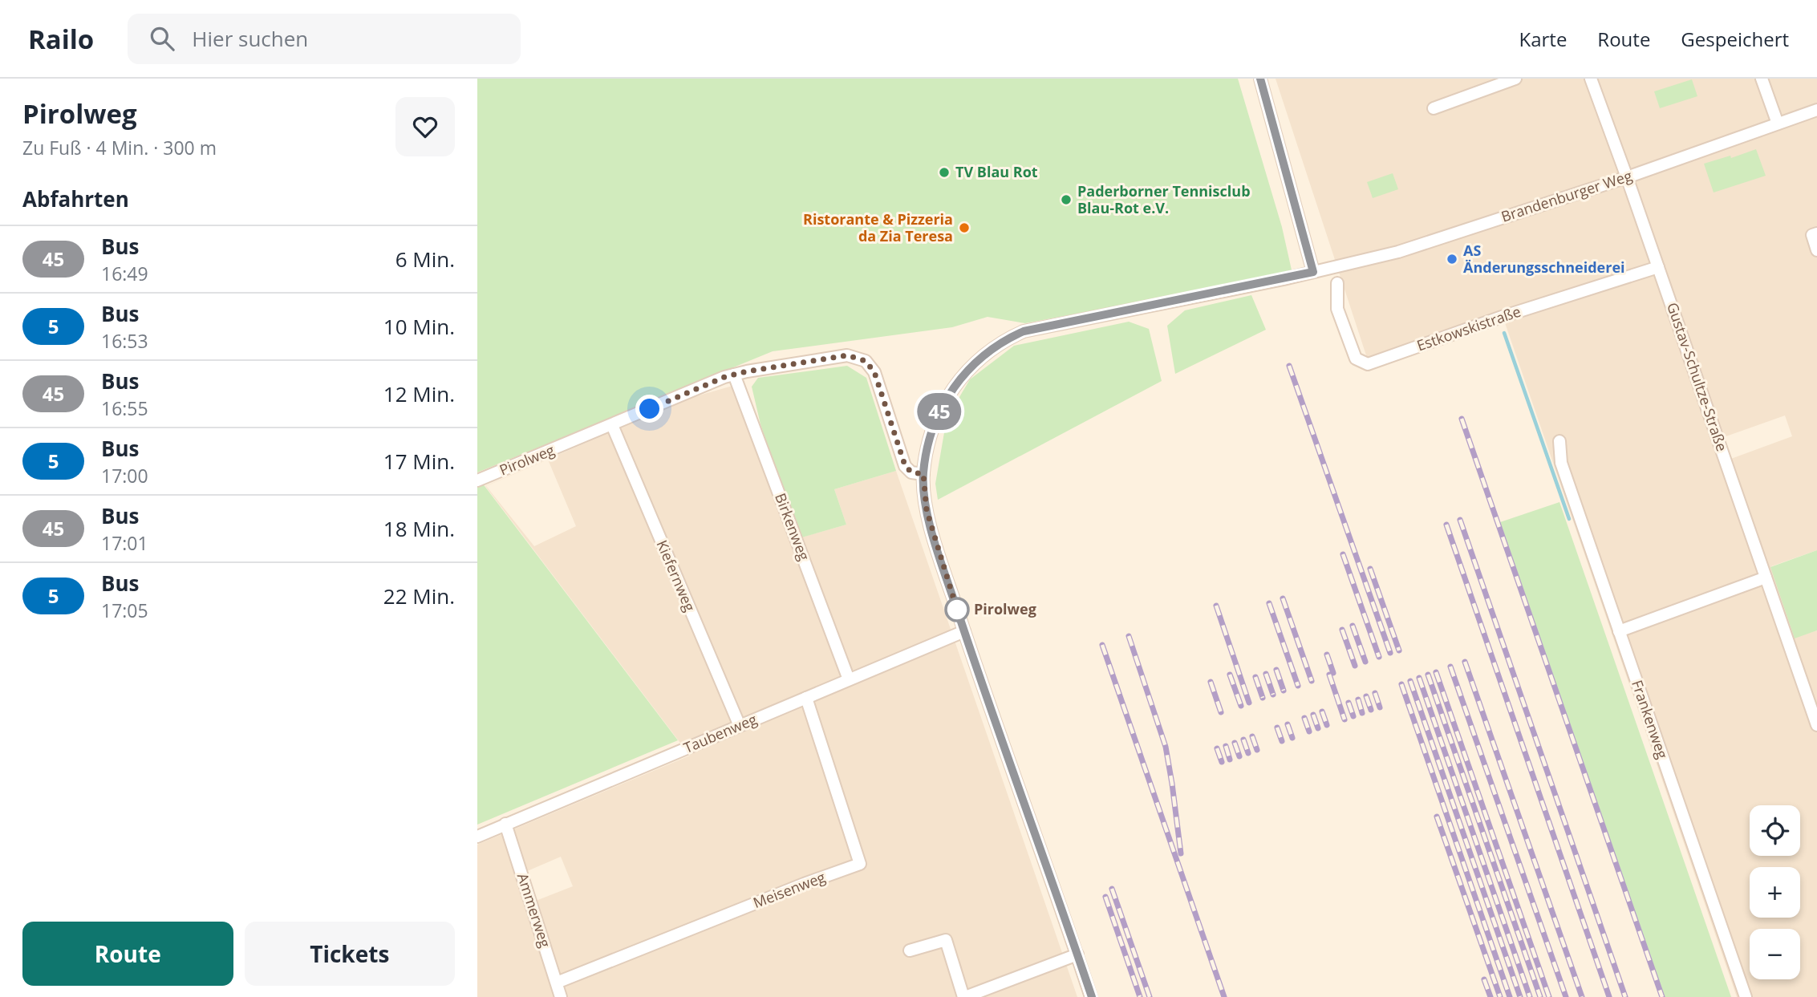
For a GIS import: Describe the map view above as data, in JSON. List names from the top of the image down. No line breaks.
{"streets":{"street":["Brandenburger Weg","Estkowskistraße","Gustav-Schultze-Straße","Pirolweg","Birkenweg","Kiefernweg","Frankenweg","Taubenweg","Meisenweg","Ammerweg"]},"crossings":[["Brandenburger Weg","Gustav-Schultze-Straße"],["Brandenburger Weg","Pirolweg"],["Brandenburger Weg","Taubenweg"],["Estkowskistraße","Gustav-Schultze-Straße"],["Pirolweg","Birkenweg"],["Pirolweg","Kiefernweg"],["Birkenweg","Taubenweg"],["Kiefernweg","Taubenweg"],["Taubenweg","Meisenweg"],["Taubenweg","Ammerweg"],["Meisenweg","Ammerweg"]],"places":["TV Blau Rot","Paderborner Tennisclub Blau-Rot e.V.","Ristorante & Pizzeria da Zia Teresa","AS Änderungsschneiderei","Pirolweg"],"lines":["bus line 45"],"page":{"header":"Railo","search":"Hier suchen","nav":["Karte","Route","Gespeichert"],"heading":[["Pirolweg","Zu Fuß · 4 Min. · 300 m"],"Abfahrten"],"on_map":"45","list":[{"mark":"45","name":"Bus","note":"16:49","value":"6 Min."},{"mark":"5","name":"Bus","note":"16:53","value":"10 Min."},{"mark":"45","name":"Bus","note":"16:55","value":"12 Min."},{"mark":"5","name":"Bus","note":"17:00","value":"17 Min."},{"mark":"45","name":"Bus","note":"17:01","value":"18 Min."},{"mark":"5","name":"Bus","note":"17:05","value":"22 Min."}],"map_buttons":["+","−"],"buttons":["Route","Tickets"]}}
